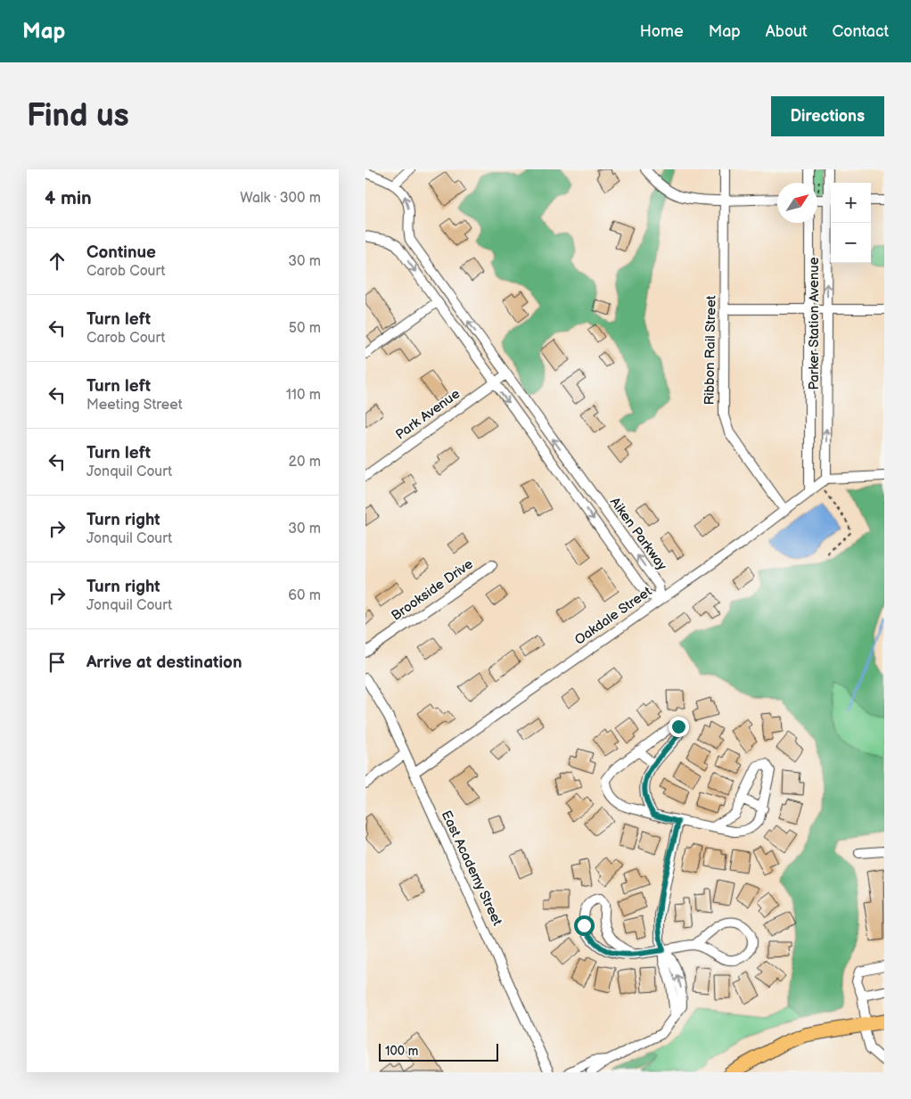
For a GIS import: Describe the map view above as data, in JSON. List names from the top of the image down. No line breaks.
{"streets":{"street":["Parker Station Avenue","Ribbon Rail Street","Park Avenue","Aiken Parkway","Brookside Drive","Oakdale Street","East Academy Street"]},"crossings":[["Parker Station Avenue","Oakdale Street"],["Ribbon Rail Street","Oakdale Street"],["Park Avenue","Aiken Parkway"],["Aiken Parkway","Oakdale Street"],["Oakdale Street","East Academy Street"]],"scale_bar":"100 m","north":"top right","page":{"header":"Map","nav":["Home","Map","About","Contact"],"buttons":"Directions","title":"Find us","heading":["4 min","Walk · 300 m"],"map_buttons":["+","−"],"list":[["Continue","Carob Court","30 m"],["Turn left","Carob Court","50 m"],["Turn left","Meeting Street","110 m"],["Turn left","Jonquil Court","20 m"],["Turn right","Jonquil Court","30 m"],["Turn right","Jonquil Court","60 m"],"Arrive at destination"],"scale":"100 m"}}
